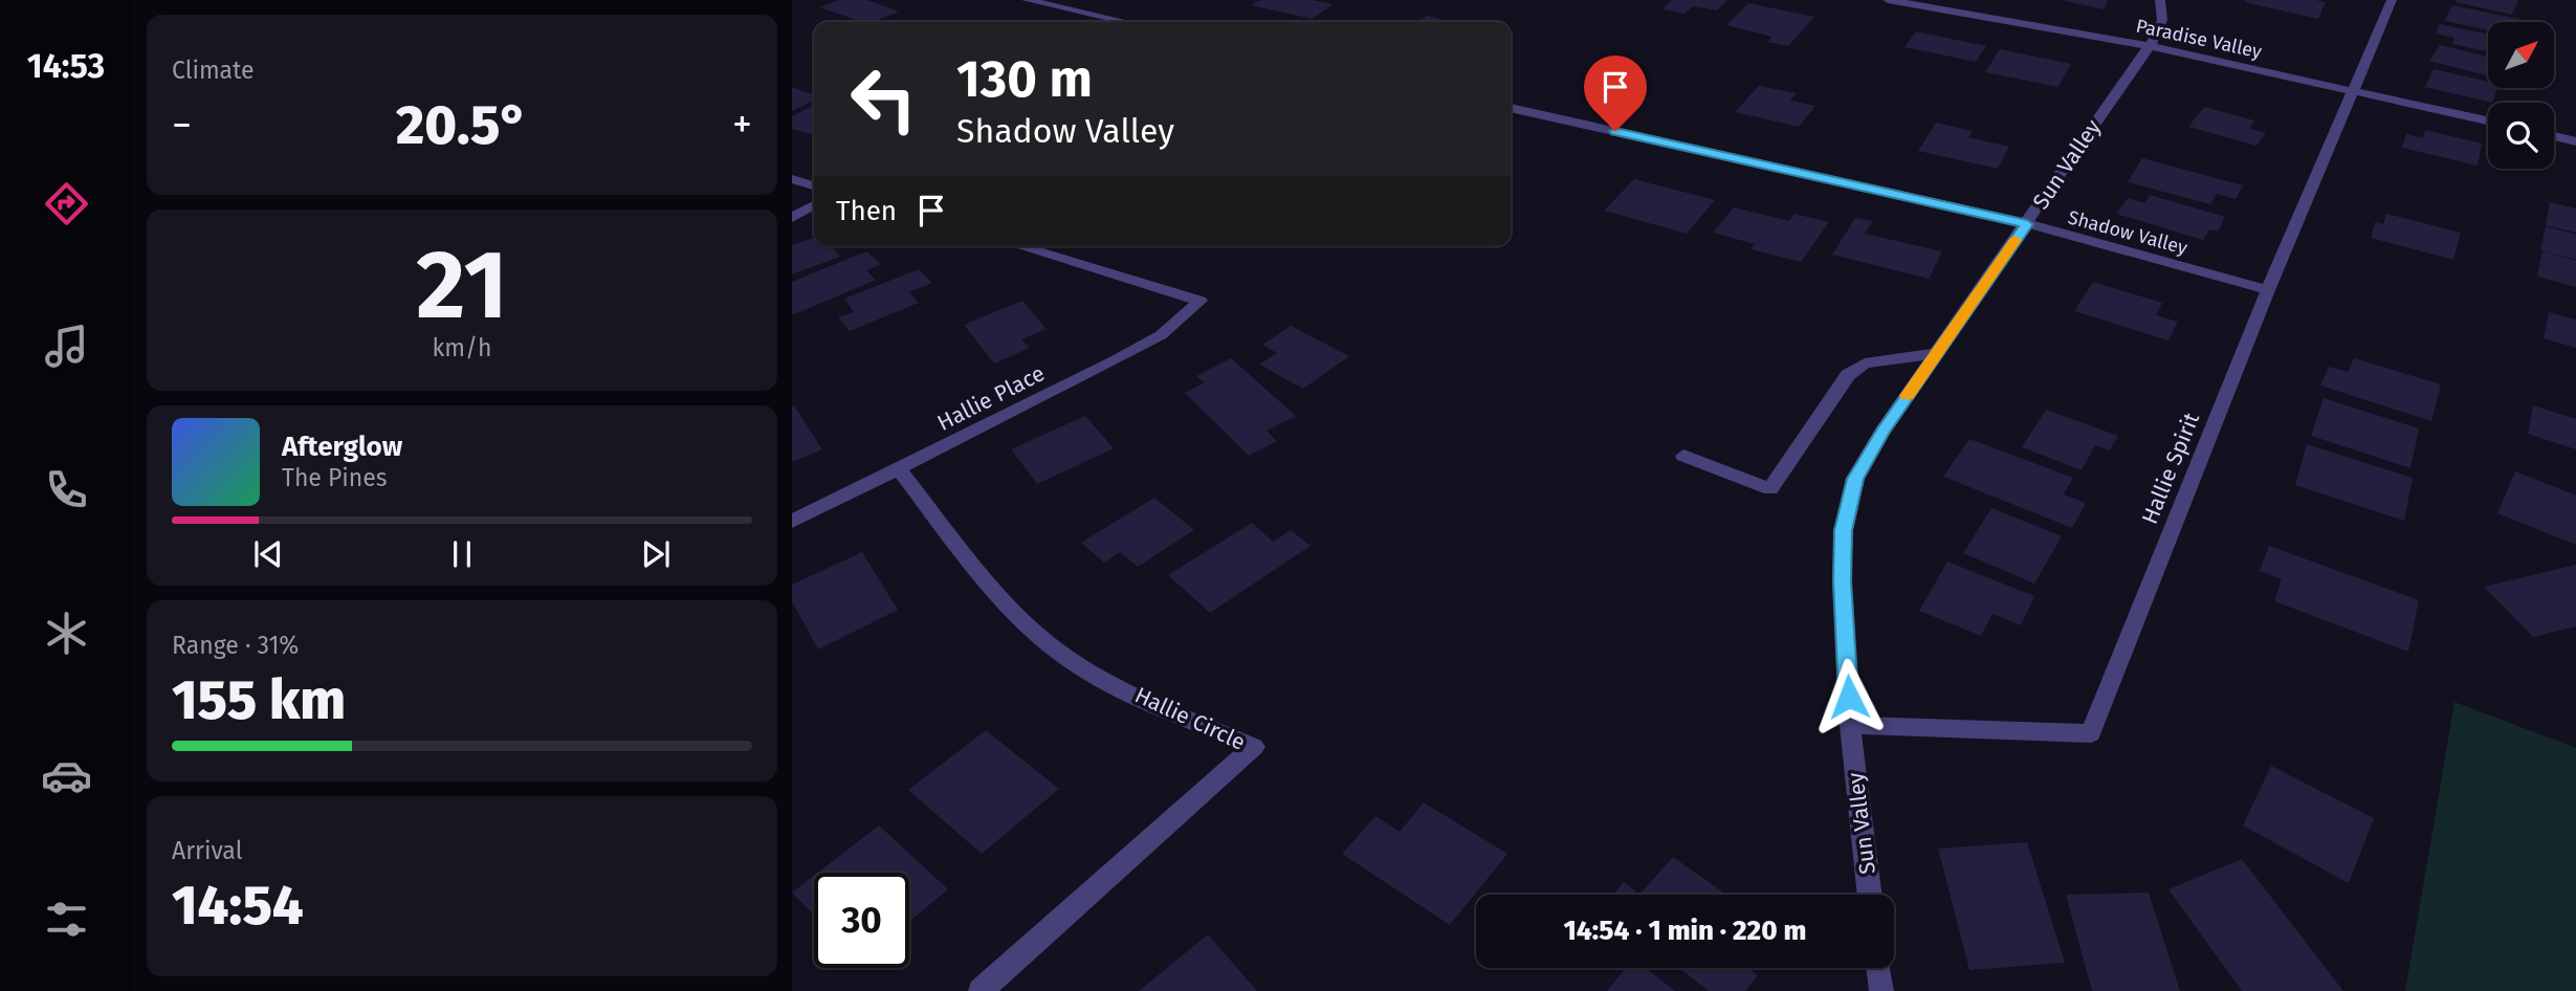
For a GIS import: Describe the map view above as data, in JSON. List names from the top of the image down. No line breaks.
{"streets":{"street":["Paradise Valley","Sun Valley","Shadow Valley","Hallie Place","Hallie Spirit","Hallie Circle"]},"crossings":[["Paradise Valley","Sun Valley"],["Paradise Valley","Hallie Spirit"],["Sun Valley","Shadow Valley"],["Sun Valley","Hallie Spirit"],["Shadow Valley","Hallie Spirit"],["Hallie Place","Hallie Circle"]],"north":"top right","page":{"tabs":"14:53","tile":["Climate",["21","km/h"],["Range · 31%","155 km"],["Arrival","14:54"]],"turn":["130 m","Shadow Valley"],"heat":["−","20.5°","+"],"then":"Then","song":["Afterglow","The Pines"],"limit":"30","trip":"14:54 · 1 min · 220 m"}}
